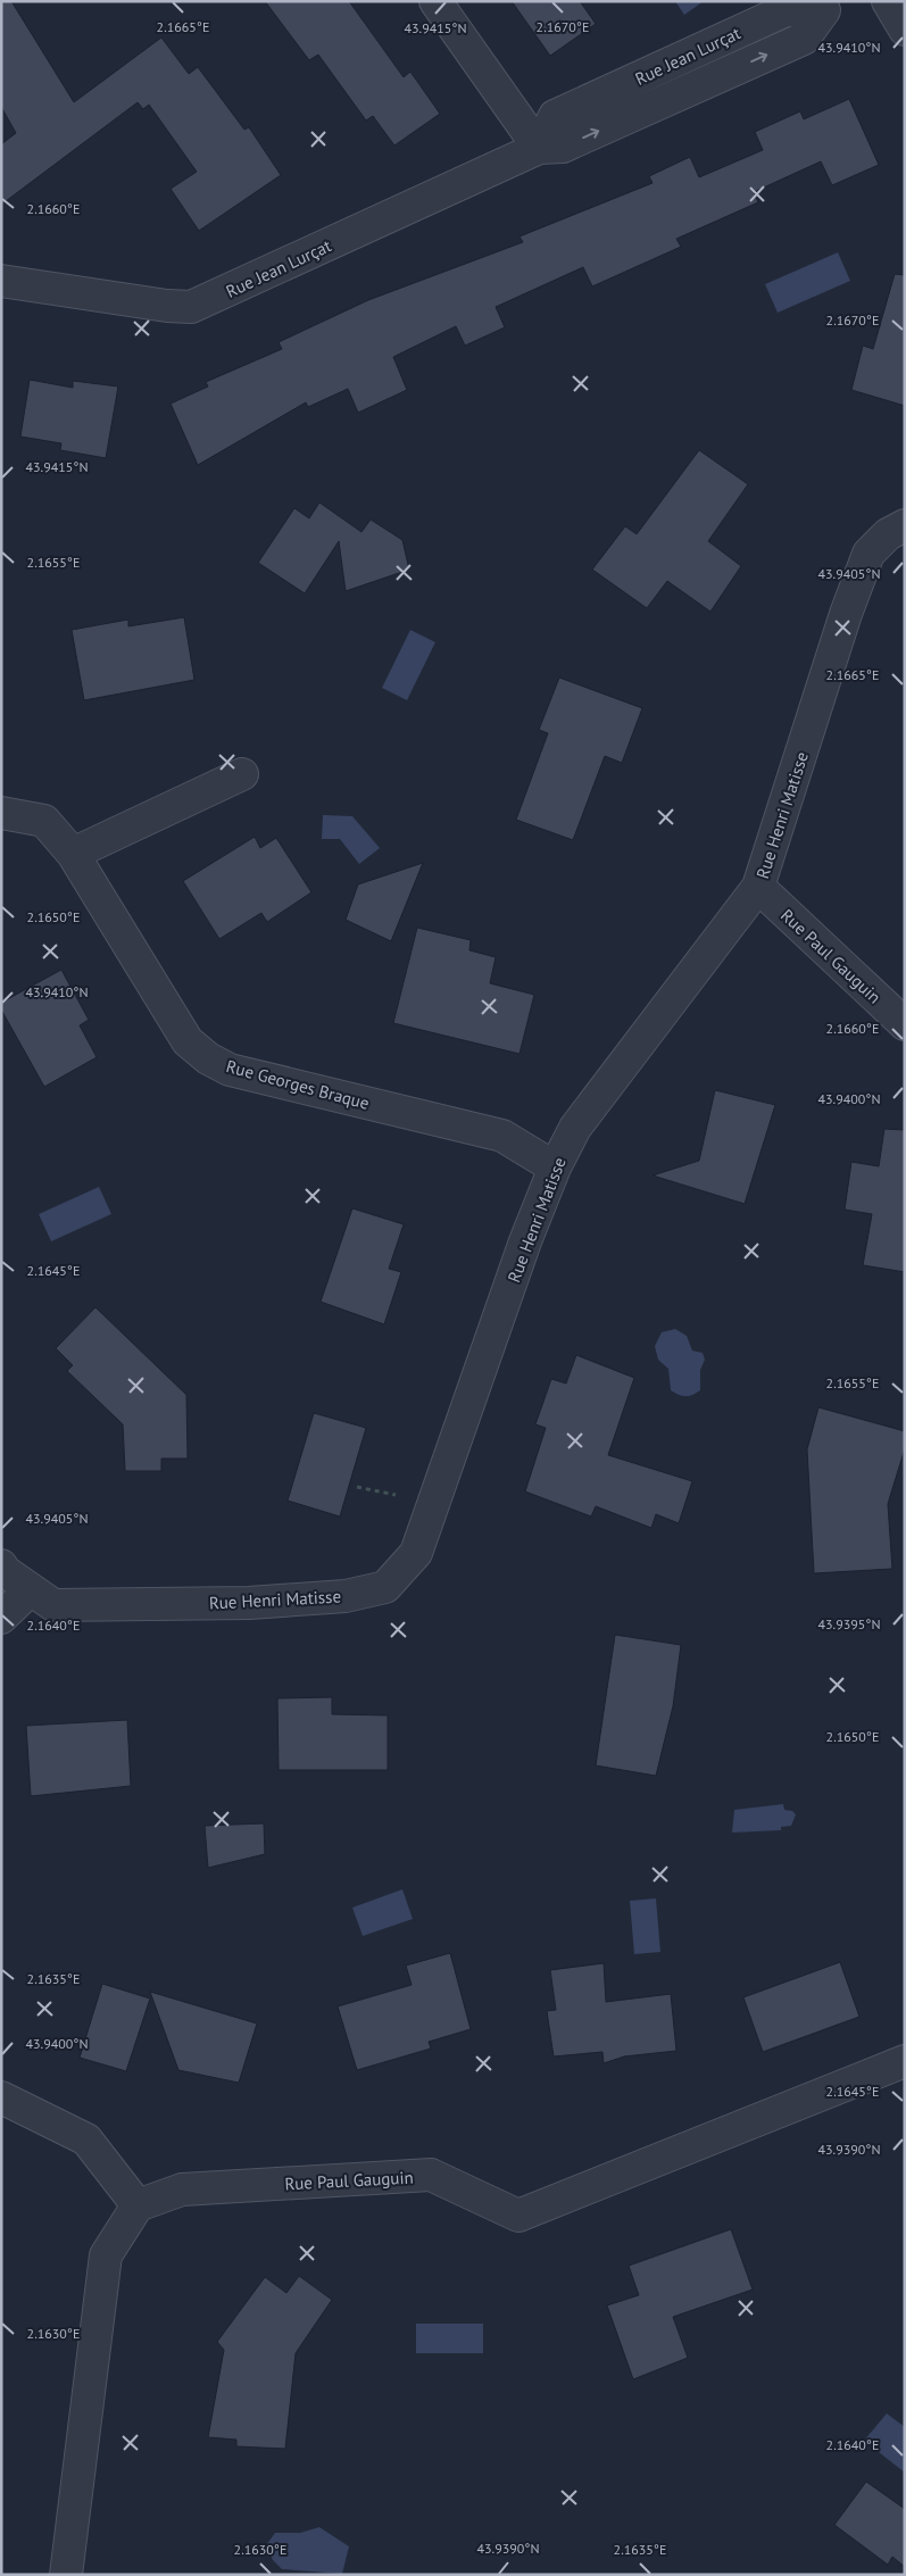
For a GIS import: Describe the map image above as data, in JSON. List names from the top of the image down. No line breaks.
{"streets":{"street":["Rue Jean Lurçat","Rue Henri Matisse","Rue Paul Gauguin","Rue Georges Braque"]},"crossings":[["Rue Henri Matisse","Rue Paul Gauguin"],["Rue Henri Matisse","Rue Georges Braque"]],"coordinates":["2.1665°E","2.1670°E","43.9415°N","43.9410°N","2.1660°E","2.1655°E","43.9405°N","2.1650°E","43.9400°N","2.1645°E","43.9395°N","2.1640°E","2.1635°E","43.9390°N","2.1630°E"]}
